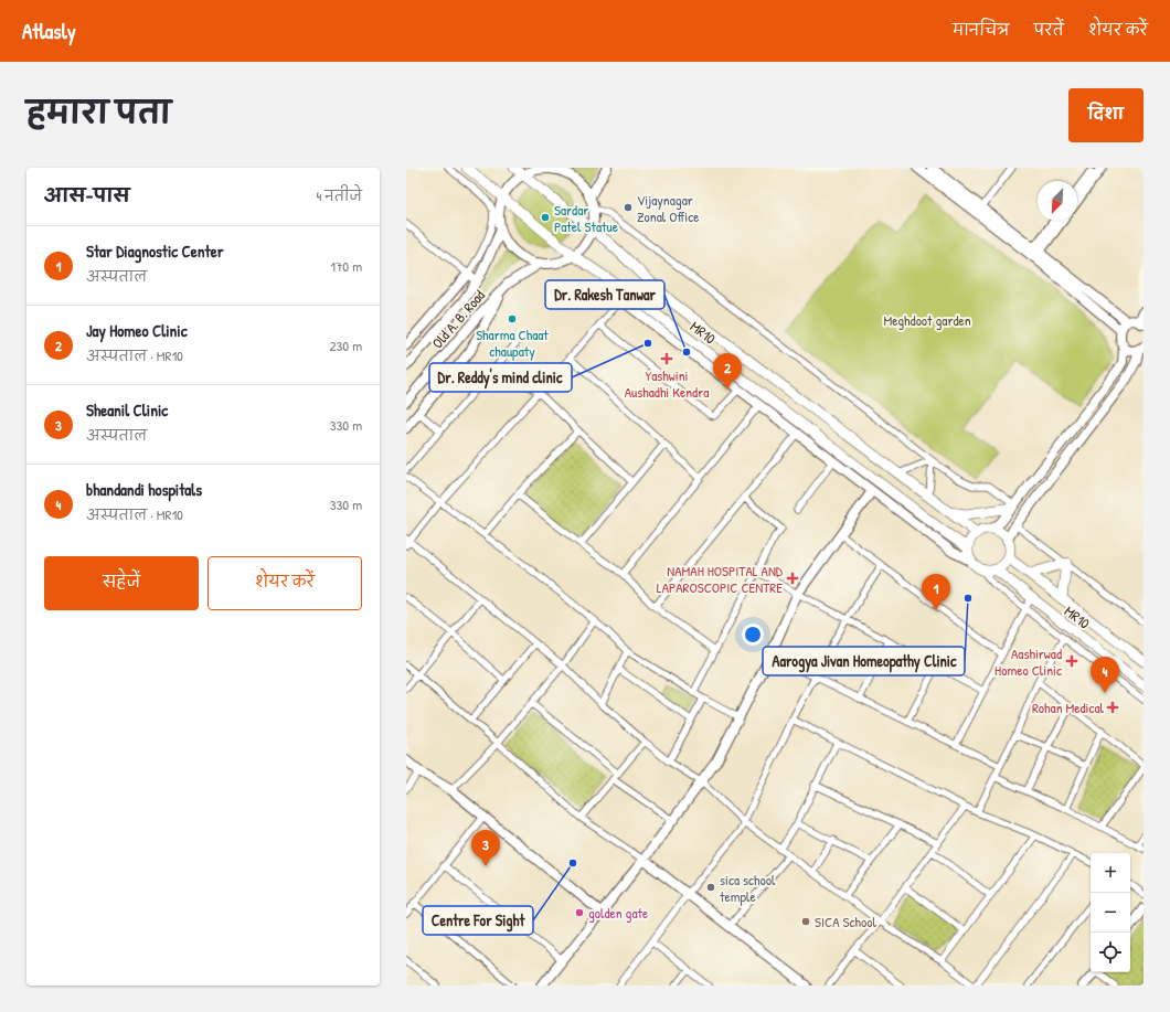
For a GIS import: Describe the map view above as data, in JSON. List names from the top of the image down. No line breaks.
{"streets":{"main road":["MR10"],"street":["Old A. B. Road"]},"parks":["Meghdoot garden"],"places":{"other":["Vijaynagar Zonal Office","Sardar Patel Statue","Sharma Chaat chaupaty","Dr. Reddy's mind clinic","Dr. Rakesh Tanwar","Aarogya Jivan Homeopathy Clinic","Centre For Sight","sica school temple","golden gate","SICA School"],"health":["Yashwini Aushadhi Kendra","NAMAH HOSPITAL AND LAPAROSCOPIC CENTRE","Aashirwad Homeo Clinic","Rohan Medical"]},"north":"bottom left","page":{"header":"Atlasly","nav":["मानचित्र","परतें","शेयर करें"],"title":"हमारा पता","buttons":["दिशा",["सहेजें","शेयर करें"]],"heading":["आस-पास","4 नतीजे"],"list":[{"mark":"1","name":"Star Diagnostic Center","note":"अस्पताल","value":"170 m"},{"mark":"2","name":"Jay Homeo Clinic","note":"अस्पताल · MR10","value":"230 m"},{"mark":"3","name":"Sheanil Clinic","note":"अस्पताल","value":"330 m"},{"mark":"4","name":"bhandandi hospitals","note":"अस्पताल · MR10","value":"330 m"}],"pins":["2","1","4","3"],"map_buttons":["+","−"]}}
